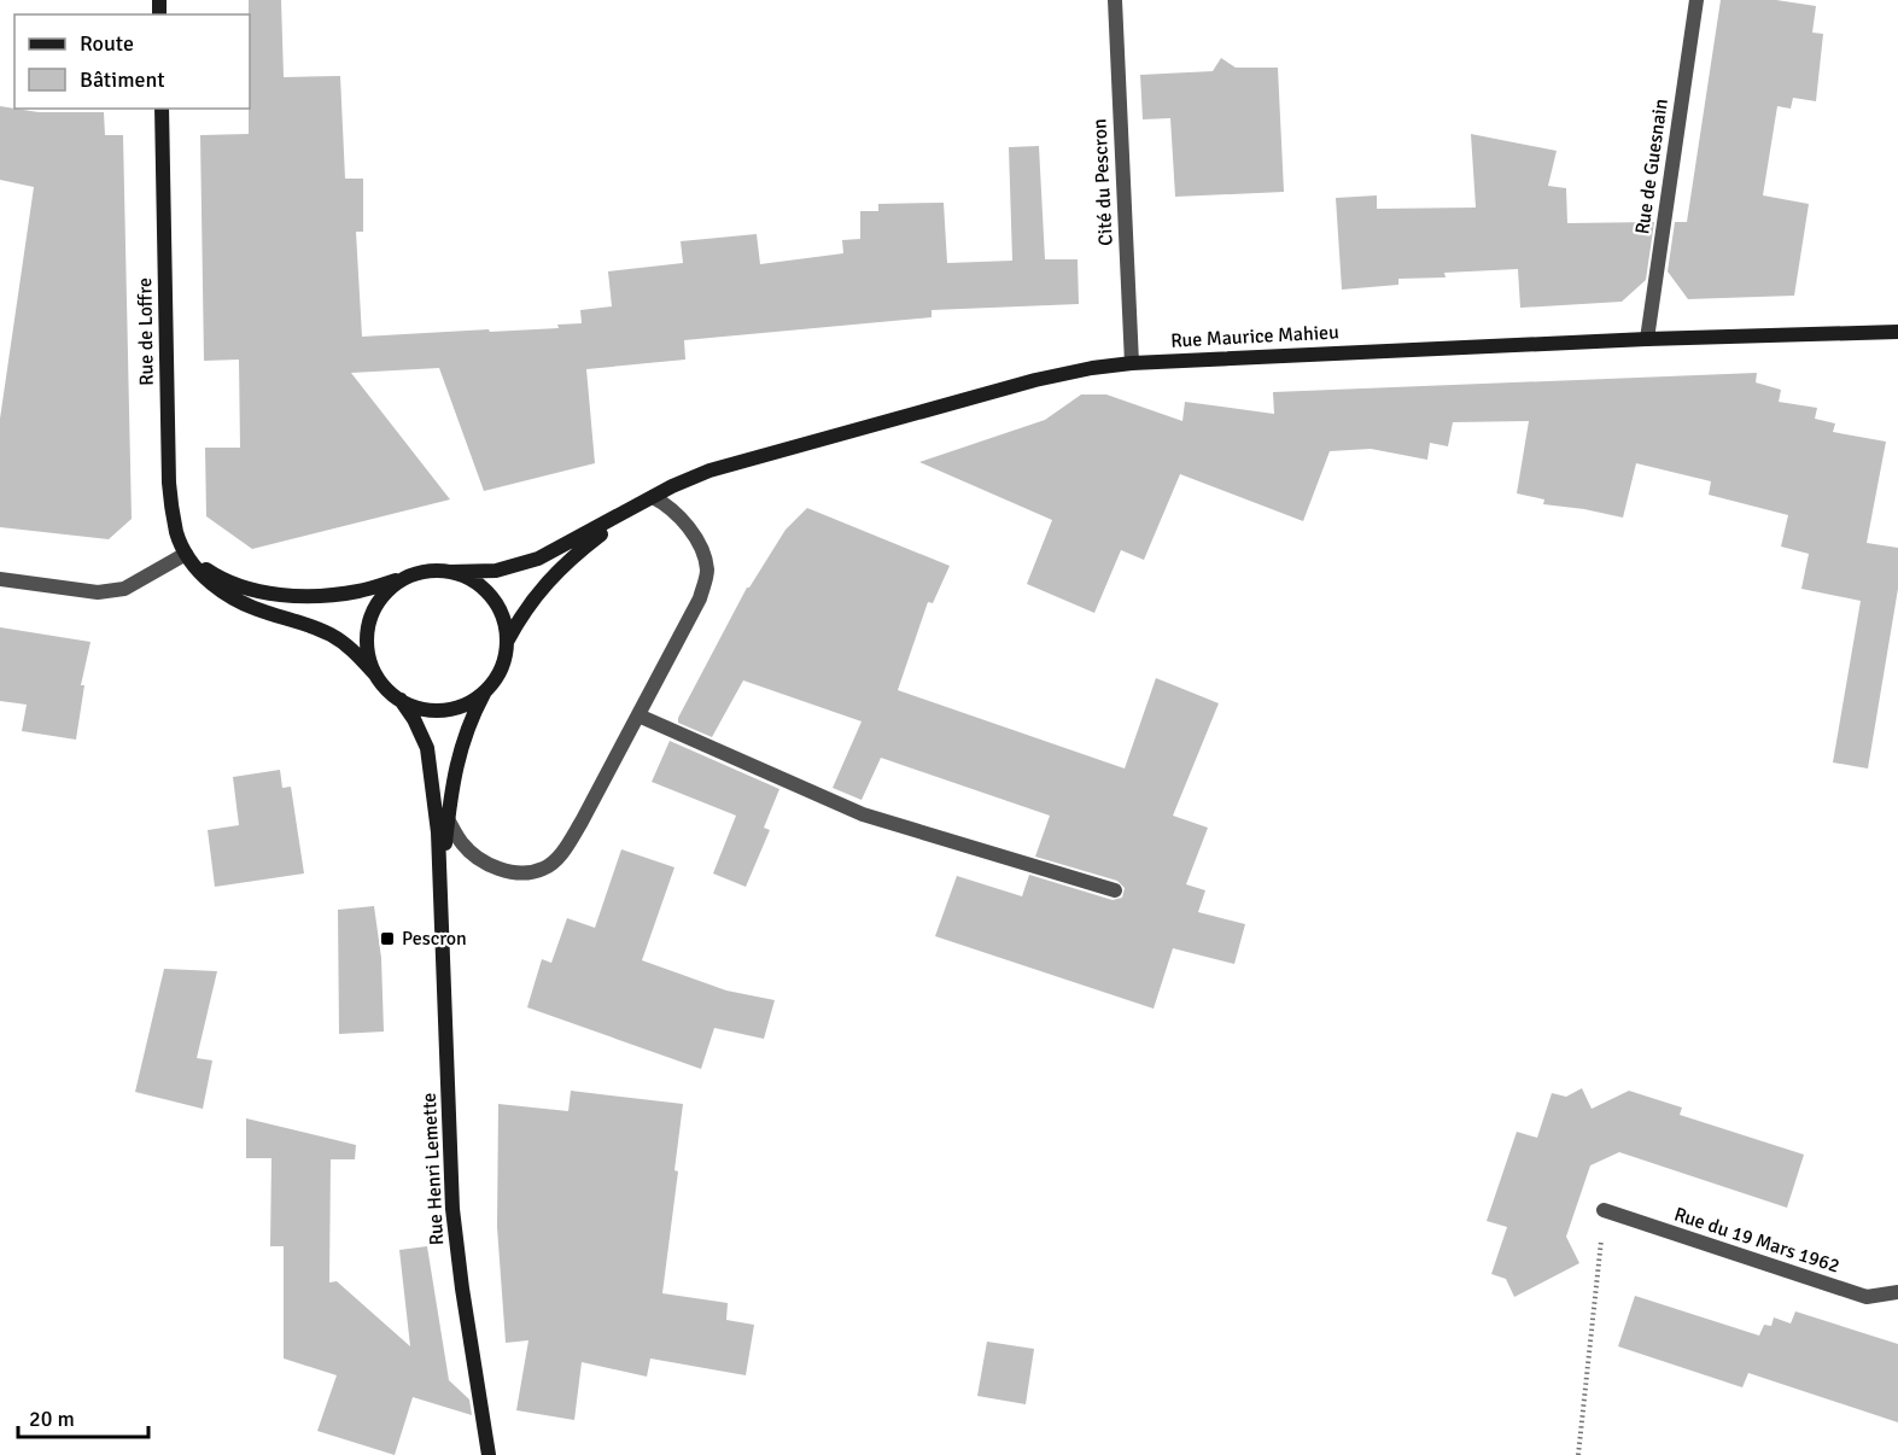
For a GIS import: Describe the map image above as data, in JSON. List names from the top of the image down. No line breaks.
{"streets":{"street":["Rue de Guesnain","Cité du Pescron","Rue de Loffre","Rue Maurice Mahieu","Rue Henri Lemette","Rue du 19 Mars 1962"]},"crossings":[["Rue de Guesnain","Rue Maurice Mahieu"],["Cité du Pescron","Rue Maurice Mahieu"],["Rue de Loffre","Rue Maurice Mahieu"],["Rue de Loffre","Rue Henri Lemette"],["Rue Maurice Mahieu","Rue Henri Lemette"]],"places":{"transit":["Pescron"]},"legend":["Route","Bâtiment"],"scale_bar":"20 m"}
